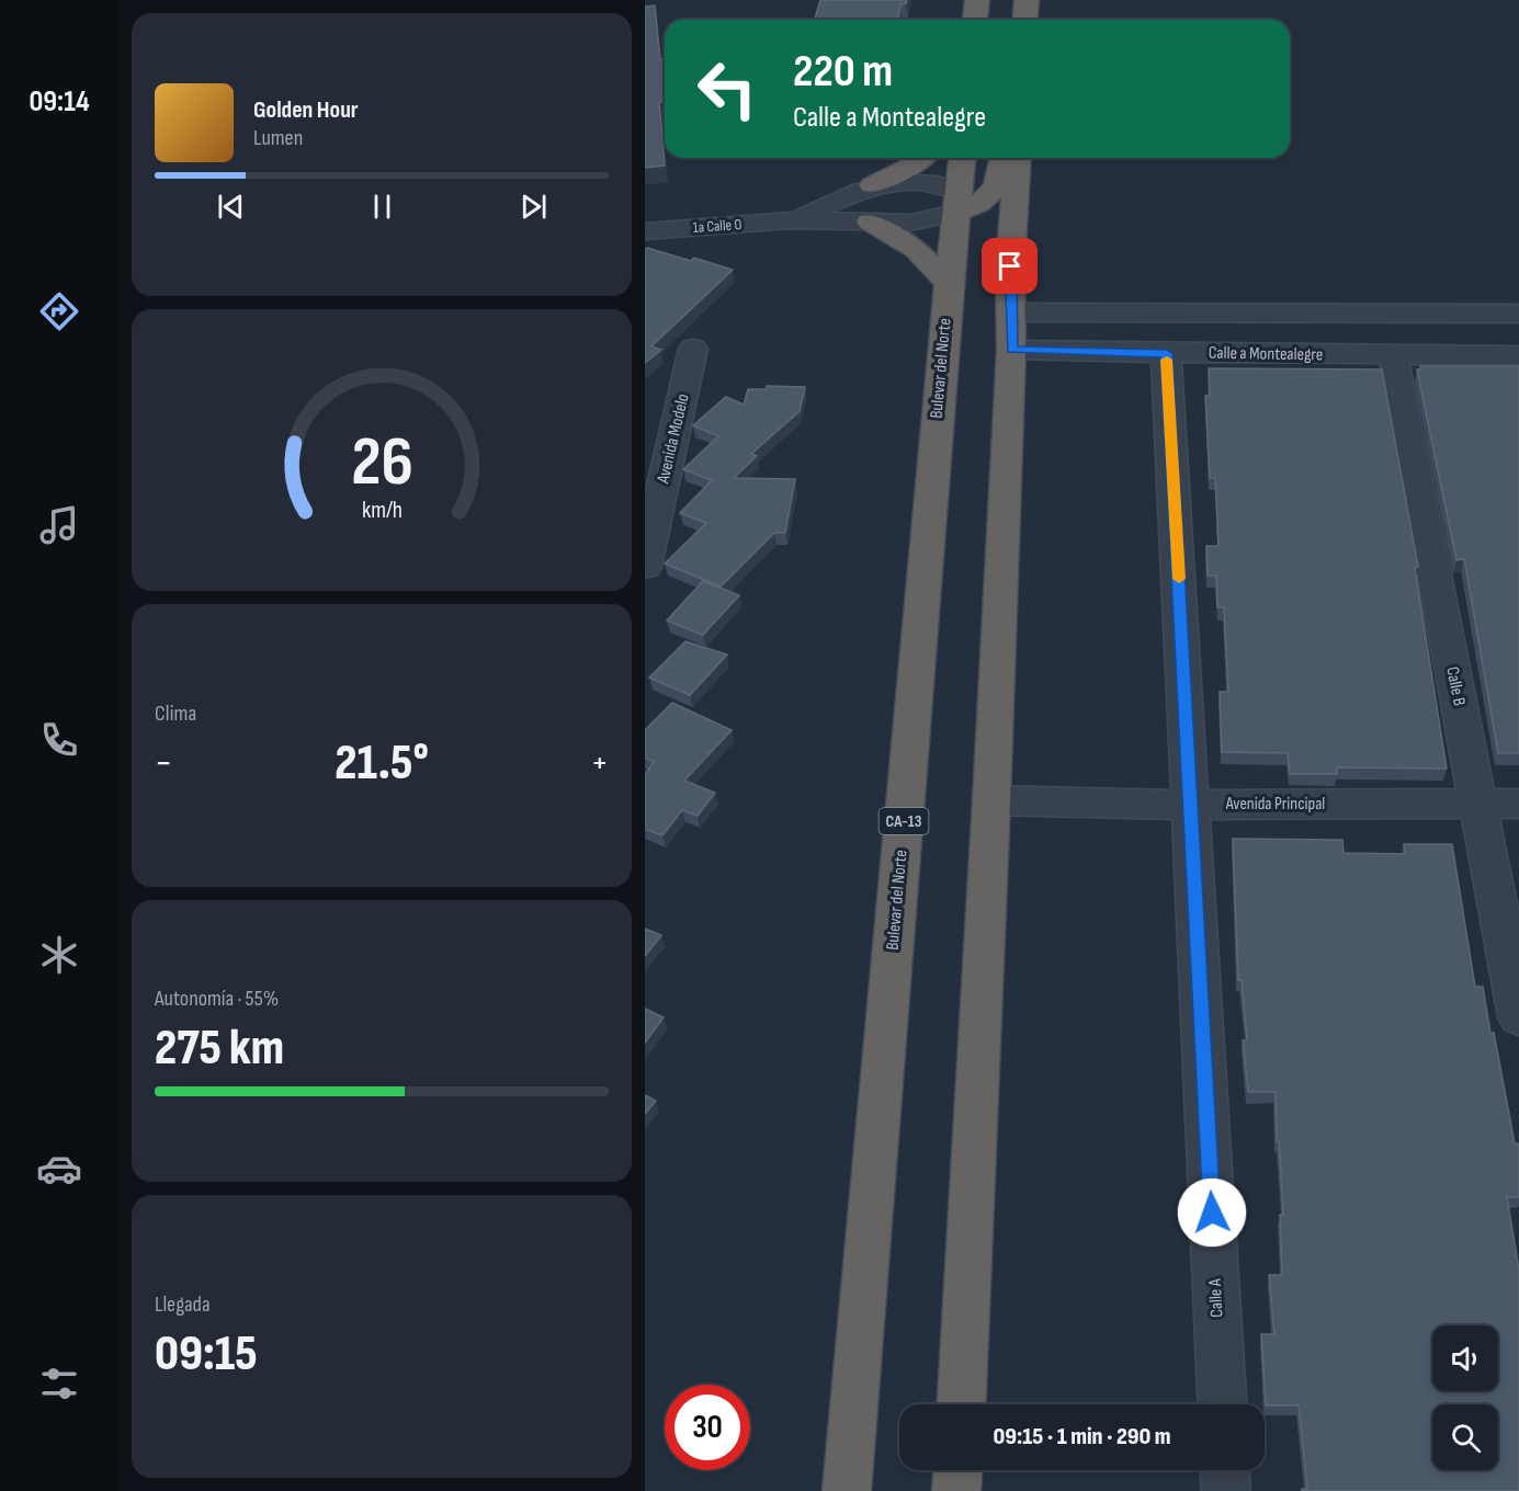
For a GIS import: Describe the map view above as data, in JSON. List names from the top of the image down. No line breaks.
{"streets":{"highway":["Bulevar del Norte","CA-13"],"street":["1a Calle O","Calle a Montealegre","Avenida Modelo","Calle B","Avenida Principal","Calle A"]},"crossings":[["1a Calle O","Bulevar del Norte"],["Calle a Montealegre","Calle B"],["Calle a Montealegre","Calle A"],["Calle B","Avenida Principal"],["Avenida Principal","Calle A"]],"page":{"tabs":"09:14","turn":["220 m","Calle a Montealegre"],"song":["Golden Hour","Lumen"],"tile":["Clima",["Autonomía · 55%","275 km"],["Llegada","09:15"]],"heat":["−","21.5°","+"],"limit":"30","trip":"09:15 · 1 min · 290 m","gauge":["26","km/h"]}}
